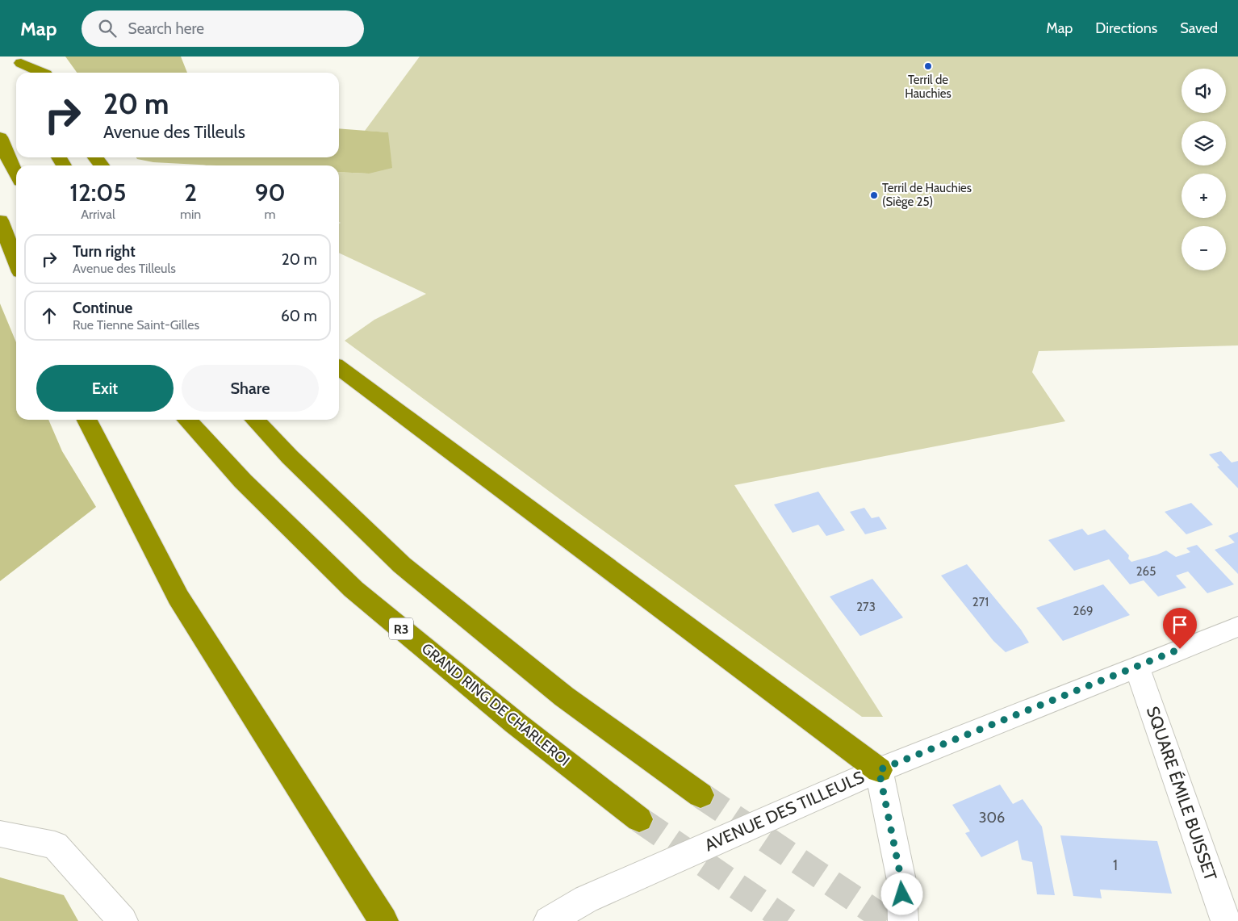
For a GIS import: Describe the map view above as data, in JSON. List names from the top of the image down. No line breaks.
{"streets":{"highway":["R3","GRAND RING DE CHARLEROI"],"street":["SQUARE ÉMILE BUISSET","AVENUE DES TILLEULS"]},"crossings":[["SQUARE ÉMILE BUISSET","AVENUE DES TILLEULS"]],"places":["Terril de Hauchies","Terril de Hauchies (Siège 25)"],"house_numbers":["265","271","273","269","306","1"],"page":{"header":"Map","search":"Search here","nav":["Map","Directions","Saved"],"map_buttons":["+","−"],"turn":["20 m","Avenue des Tilleuls"],"eta":["12:05","Arrival","2","min","90","m"],"list":[{"name":"Turn right","note":"Avenue des Tilleuls","value":"20 m"},{"name":"Continue","note":"Rue Tienne Saint-Gilles","value":"60 m"}],"buttons":["Exit","Share"]}}
